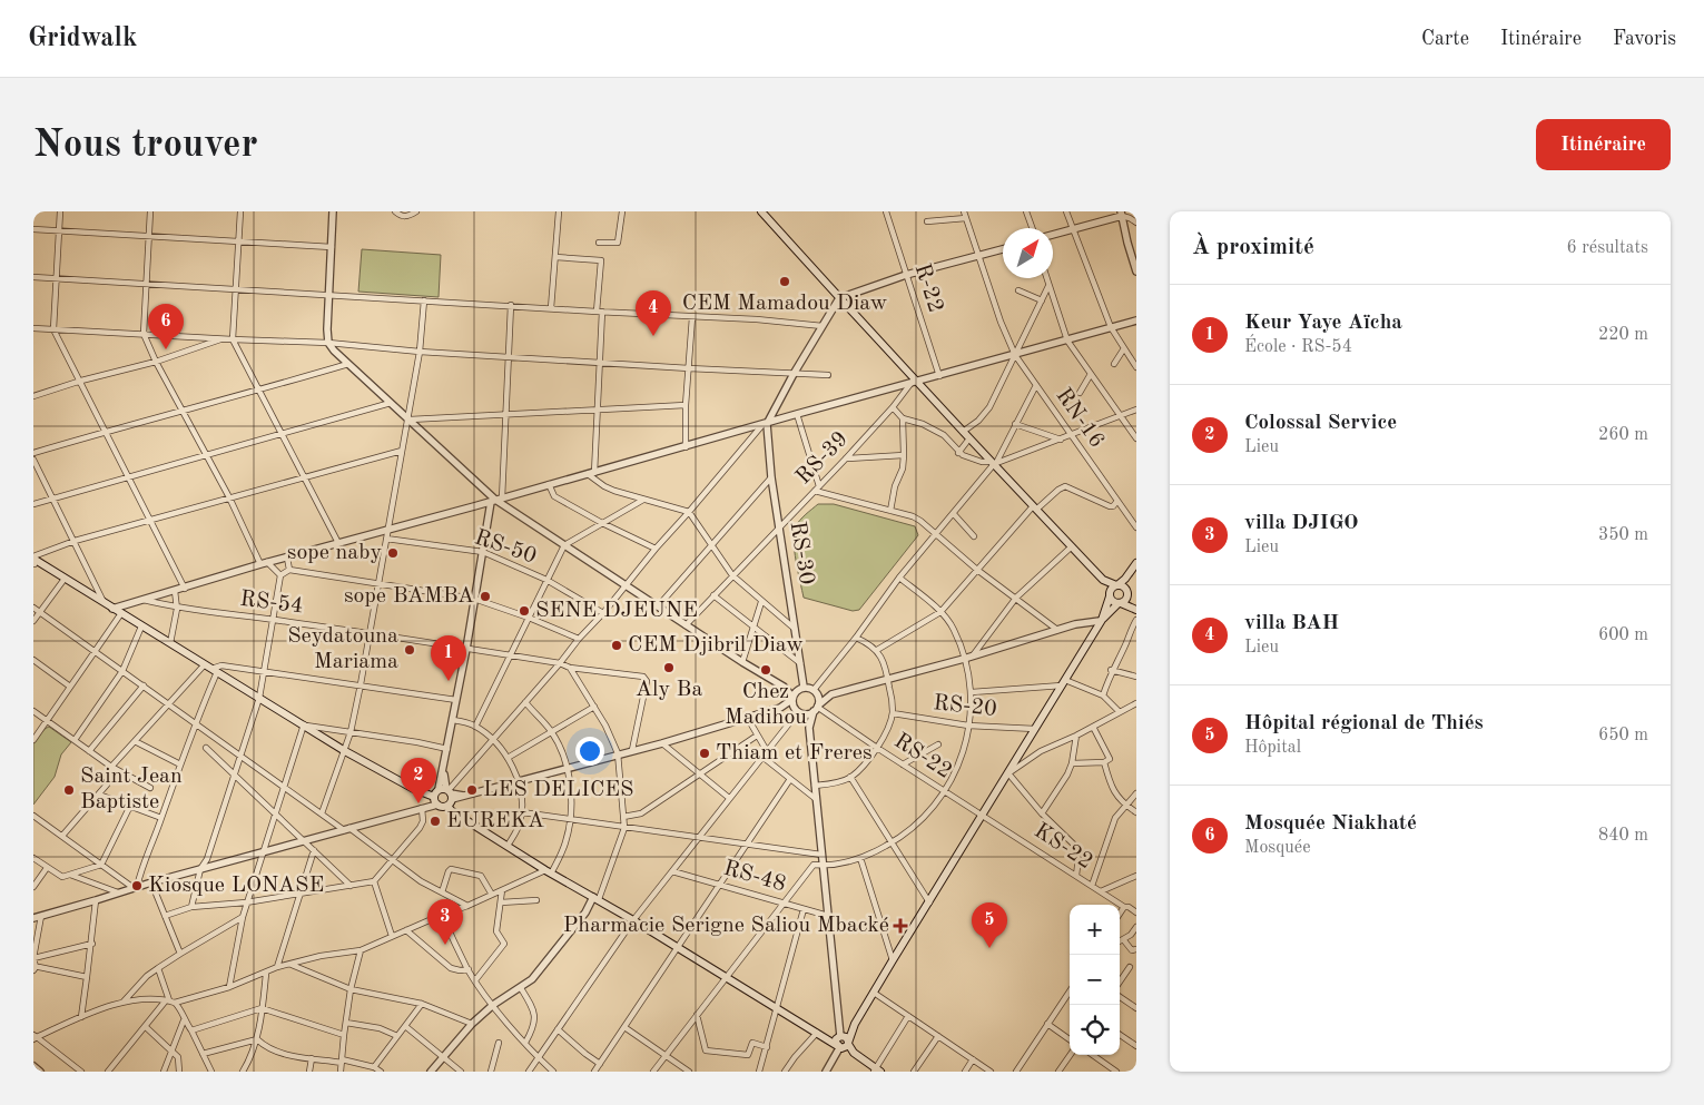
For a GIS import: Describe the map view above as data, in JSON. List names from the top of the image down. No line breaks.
{"streets":{"street":["R-22","RN-16","RS-39","RS-50","RS-30","RS-54","RS-20","RS-22","KS-22","RS-48"]},"crossings":[["RS-39","RS-30"],["RS-30","RS-22"],["RS-22","KS-22"]],"places":{"other":["CEM Mamadou Diaw","sope naby","sope BAMBA","SENE DJEUNE","CEM Djibril Diaw","Seydatouna Mariama","Aly Ba","Chez Madihou","Thiam et Freres","Saint Jean Baptiste","LES DELICES","EUREKA","Kiosque LONASE"],"health":["Pharmacie Serigne Saliou Mbacké"]},"north":"top right","page":{"header":"Gridwalk","nav":["Carte","Itinéraire","Favoris"],"buttons":"Itinéraire","title":"Nous trouver","heading":["À proximité","6 résultats"],"list":[{"mark":"1","name":"Keur Yaye Aïcha","note":"École · RS-54","value":"220 m"},{"mark":"2","name":"Colossal Service","note":"Lieu","value":"260 m"},{"mark":"3","name":"villa DJIGO","note":"Lieu","value":"350 m"},{"mark":"4","name":"villa BAH","note":"Lieu","value":"600 m"},{"mark":"5","name":"Hôpital régional de Thiés","note":"Hôpital","value":"650 m"},{"mark":"6","name":"Mosquée Niakhaté","note":"Mosquée","value":"840 m"}],"pins":["4","6","1","2","3","5"],"map_buttons":["+","−"]}}
